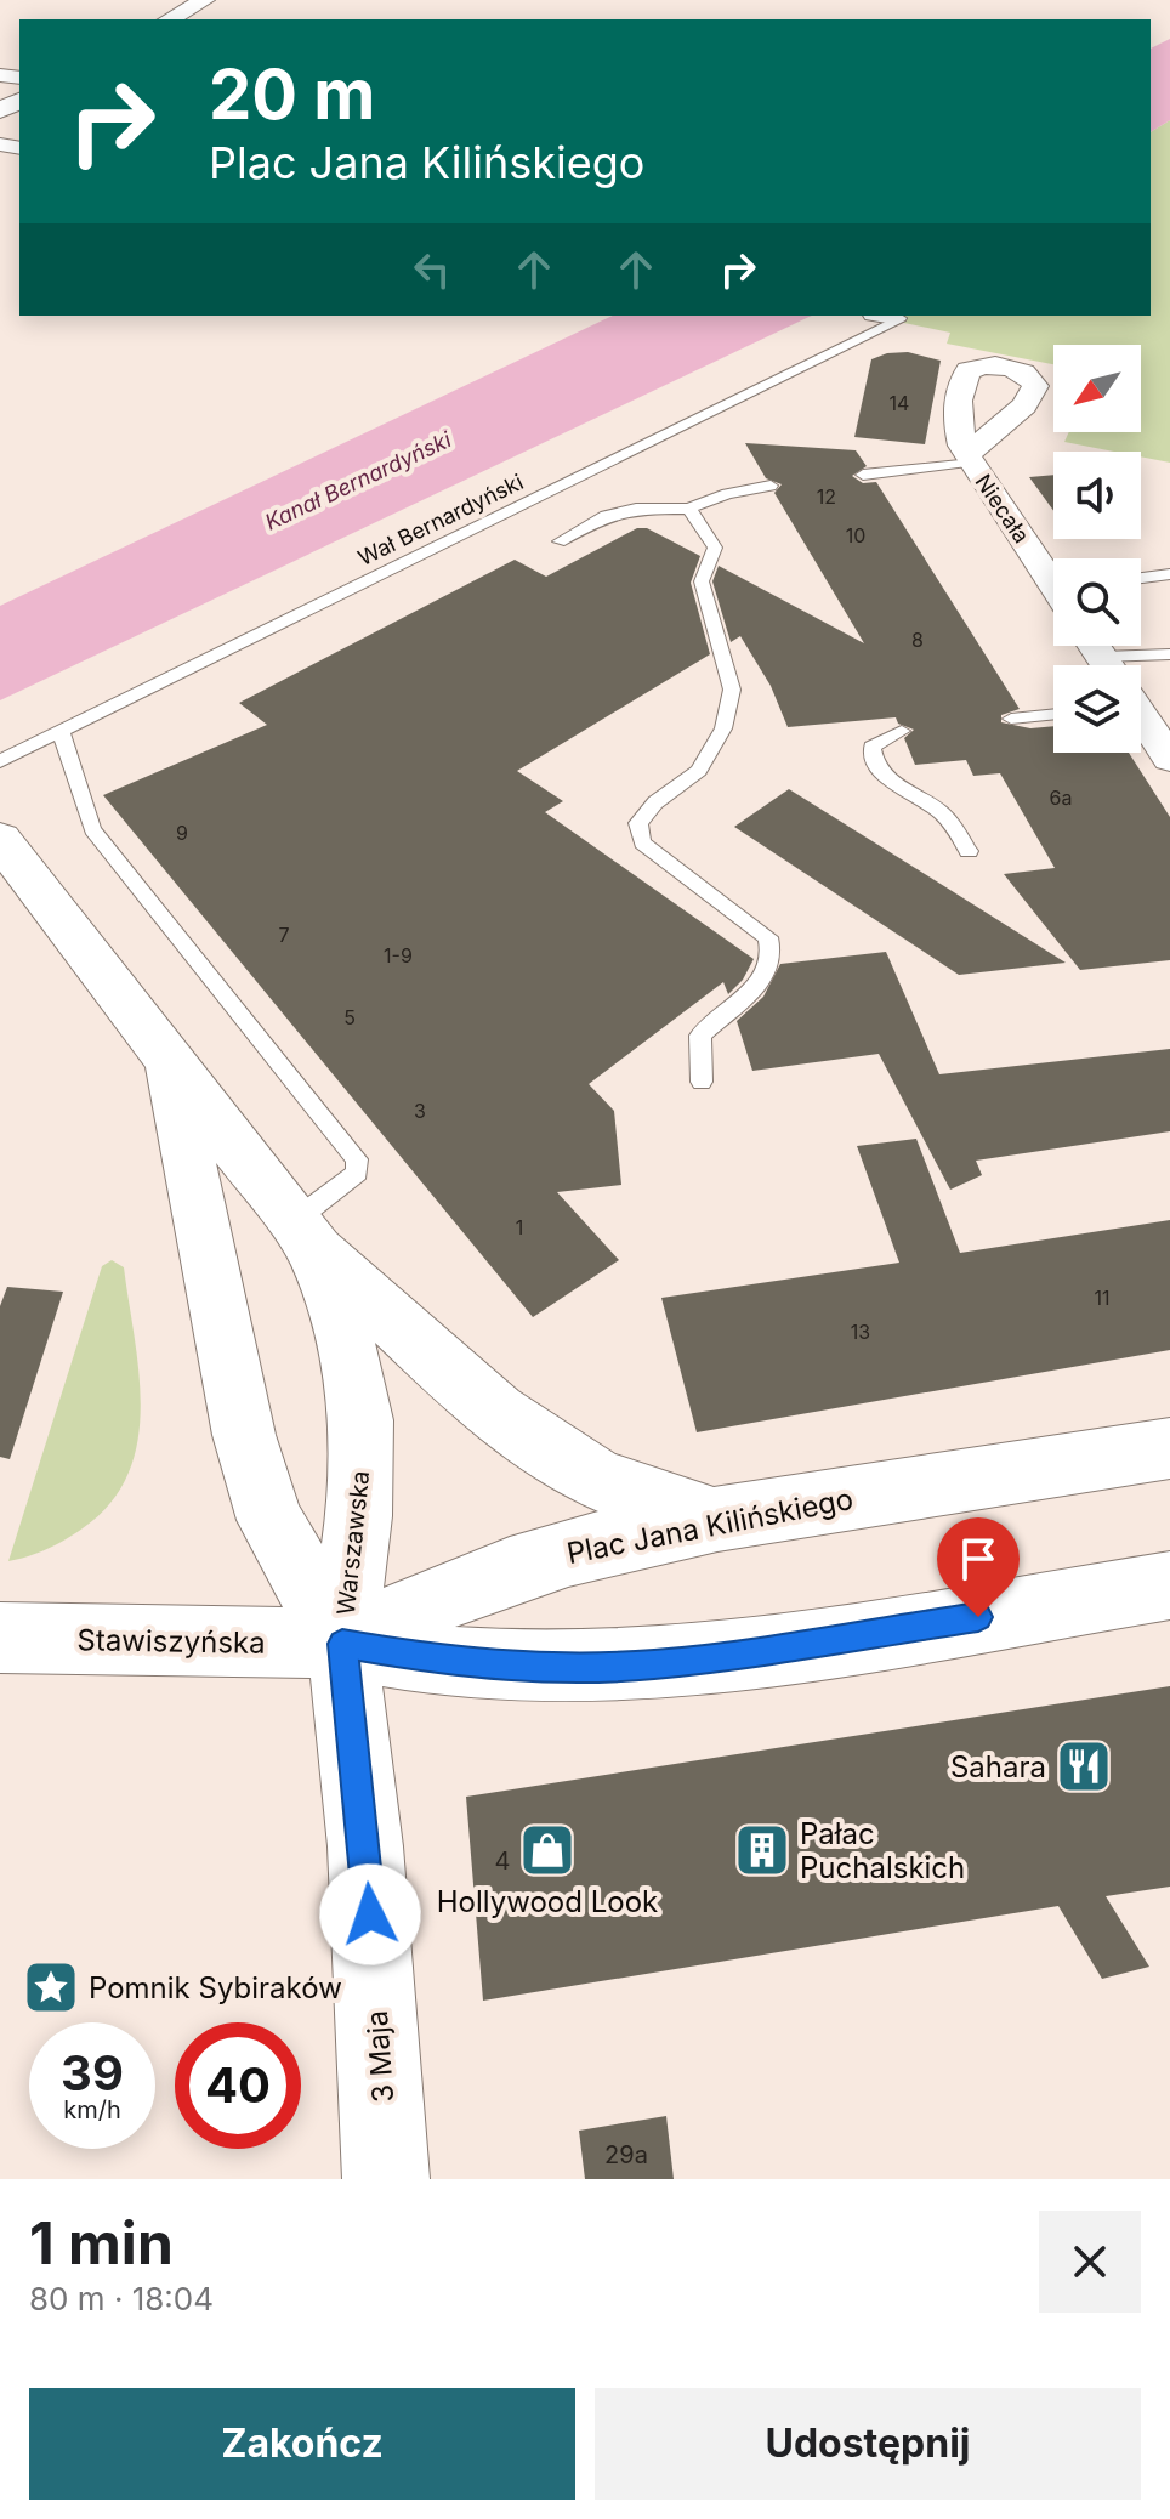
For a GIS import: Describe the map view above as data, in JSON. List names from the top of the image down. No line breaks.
{"streets":{"street":["Niecała","Plac Jana Kilińskiego","Warszawska","Stawiszyńska","3 Maja"],"lane":["Wał Bernardyński"]},"crossings":[["Plac Jana Kilińskiego","Warszawska"],["Plac Jana Kilińskiego","Stawiszyńska"],["Plac Jana Kilińskiego","3 Maja"],["Warszawska","Stawiszyńska"],["Warszawska","3 Maja"],["Stawiszyńska","3 Maja"]],"water":["Kanał Bernardyński"],"places":{"restaurant":["Sahara"],"shop":["Hollywood Look"],"building":["Pałac Puchalskich"],"place":["Pomnik Sybiraków"]},"house_numbers":["14","12","10","8","6a","9","7","1-9","5","3","1","11","13","4","29a"],"north":"bottom left","page":{"turn":["20 m","Plac Jana Kilińskiego"],"speed":"39 km/h","limit":"40","heading":["1 min","80 m · 18:04"],"buttons":["Zakończ","Udostępnij"]}}
